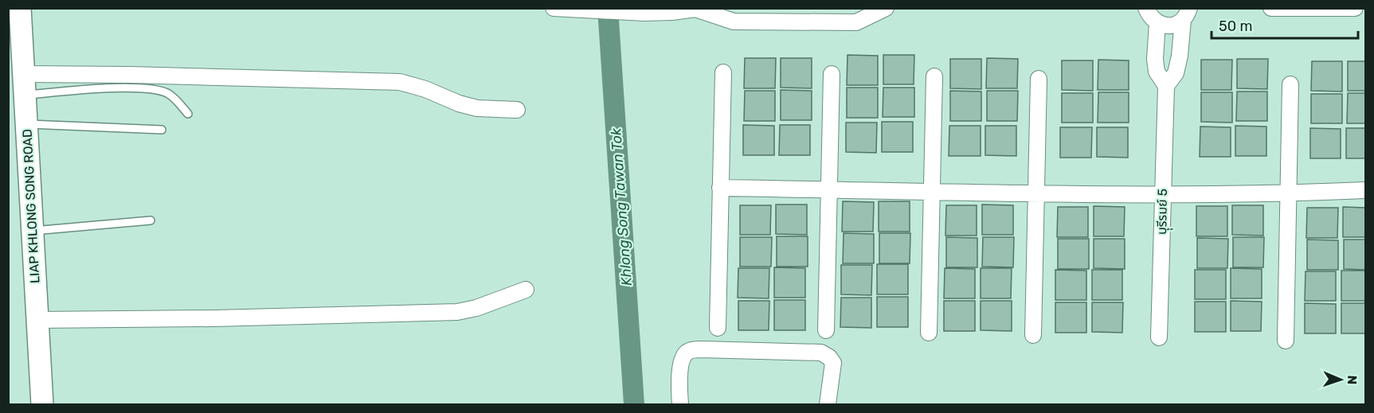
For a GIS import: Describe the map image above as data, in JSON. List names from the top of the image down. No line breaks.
{"streets":{"main road":["LIAP KHLONG SONG ROAD"],"street":["บุุรีรมย์ 5"]},"water":["Khlong Song Tawan Tok"],"scale_bar":"50 m","north":"right"}
